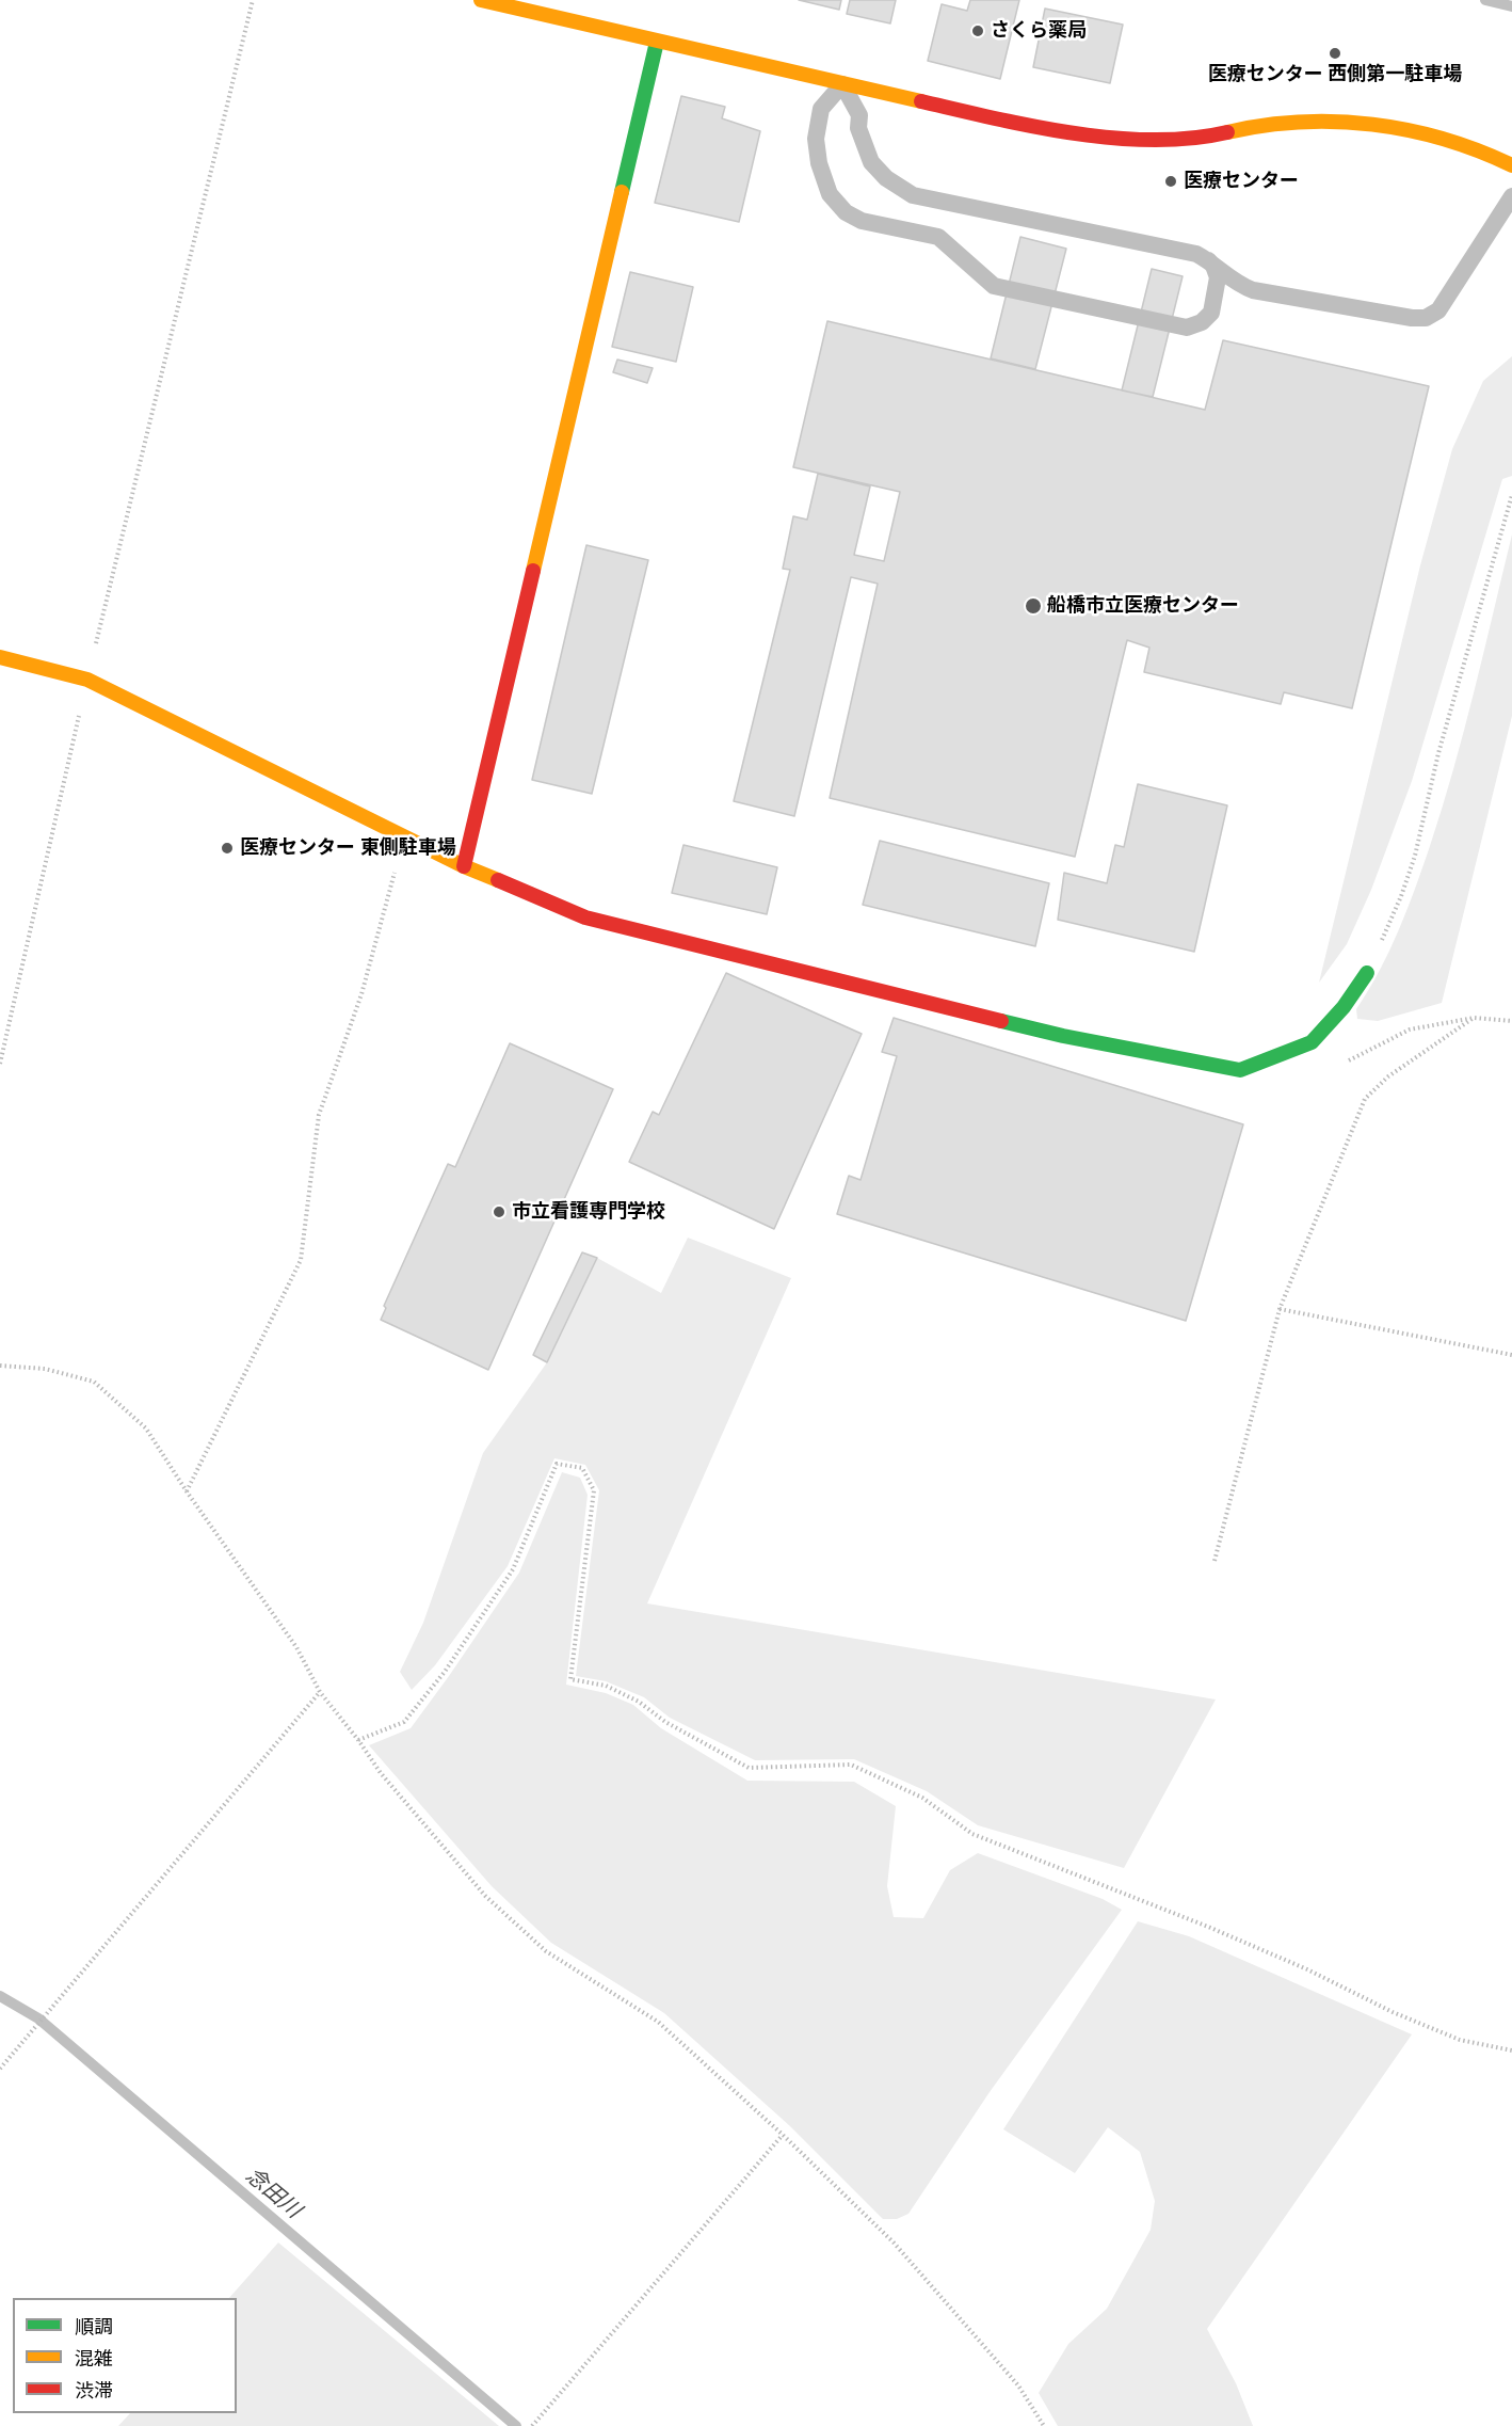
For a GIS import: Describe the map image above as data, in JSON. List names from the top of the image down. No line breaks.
{"water":["念田川"],"places":["さくら薬局","医療センター 西側第一駐車場","医療センター","船橋市立医療センター","医療センター 東側駐車場","市立看護専門学校"],"legend":["順調","混雑","渋滞"]}
